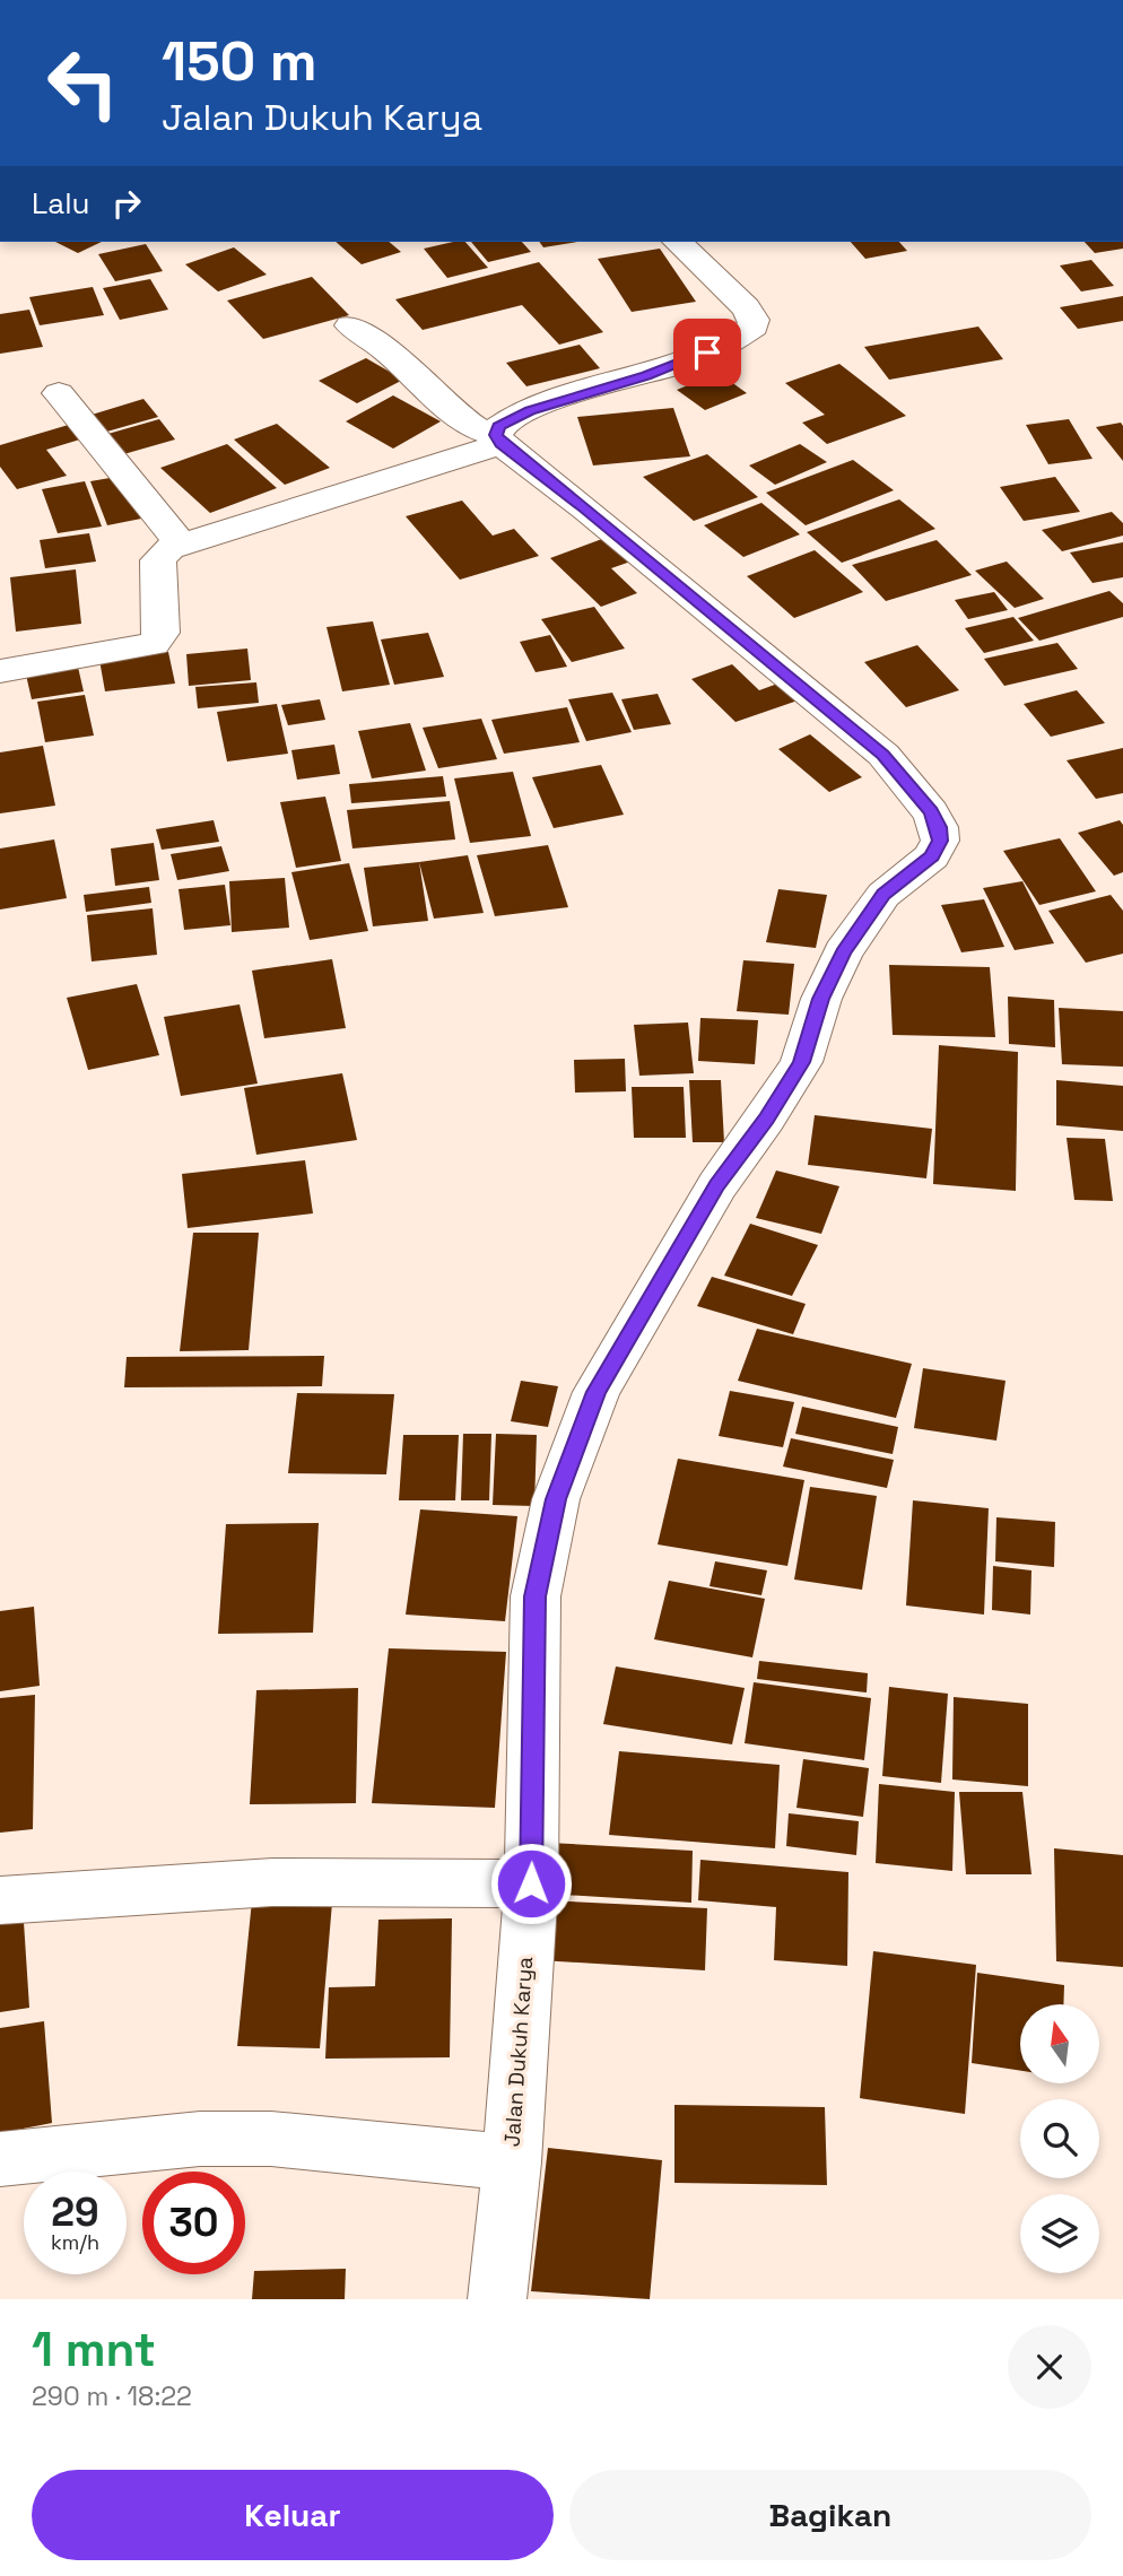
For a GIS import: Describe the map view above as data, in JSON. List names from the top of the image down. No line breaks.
{"streets":{"street":["Jalan Dukuh Karya"]},"north":"top","page":{"turn":["150 m","Jalan Dukuh Karya"],"then":"Lalu","speed":"29 km/h","limit":"30","heading":["1 mnt","290 m · 18:22"],"buttons":["Keluar","Bagikan"]}}
